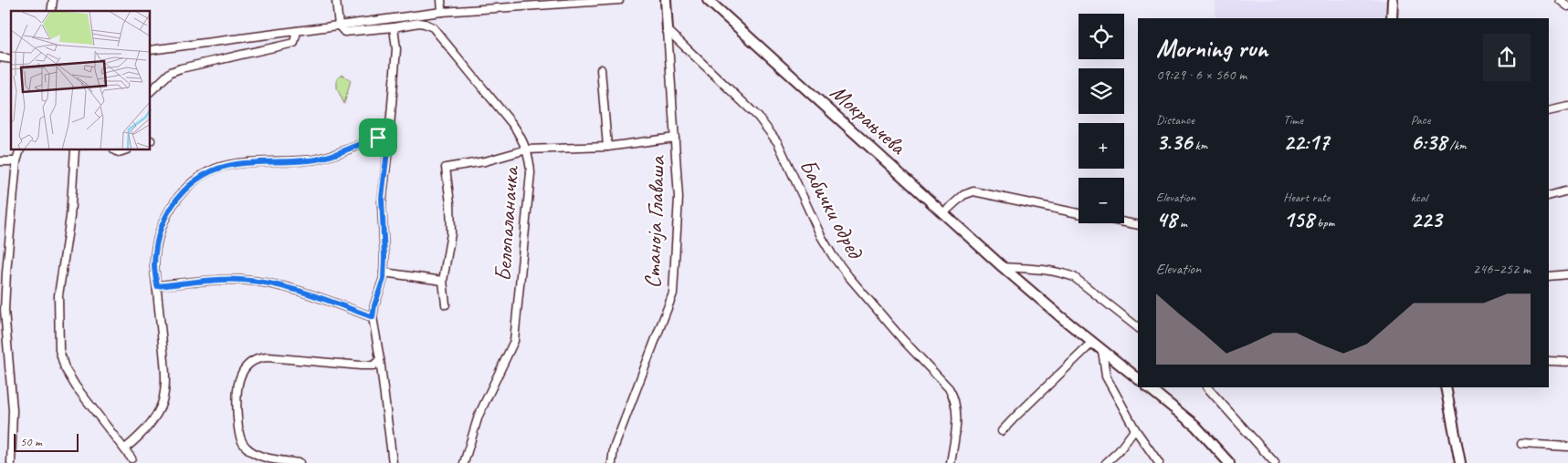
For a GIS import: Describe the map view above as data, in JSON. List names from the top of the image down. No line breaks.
{"streets":{"street":["Мокрањчева","Бабички одред","Станоја Главаша","Белопаланачка"]},"crossings":[["Бабички одред","Станоја Главаша"]],"scale_bar":"50 m","page":{"map_buttons":["+","−"],"heading":["Morning run","09:29 · 6 × 560 m"],"stats":[["Distance","3.36 km"],["Time","22:17"],["Pace","6:38 /km"],["Elevation","48 m"],["Heart rate","158 bpm"],["kcal","223"]],"chart":["Elevation","246–252 m"],"scale":"50 m"}}
